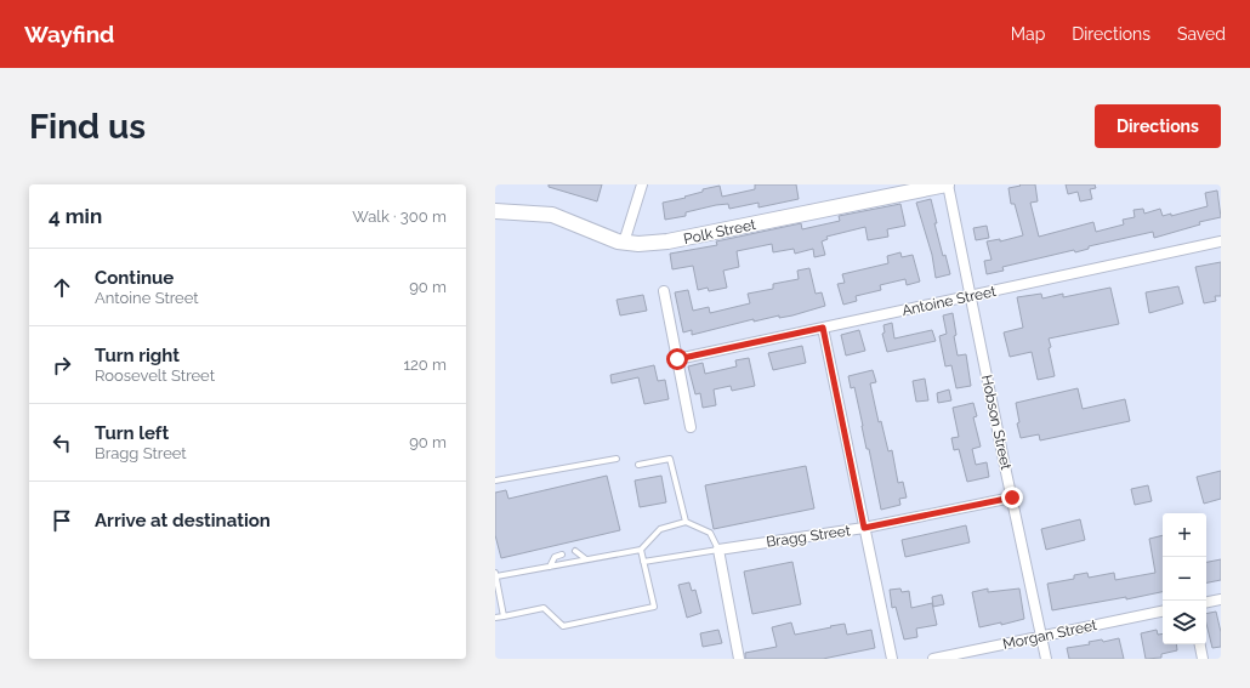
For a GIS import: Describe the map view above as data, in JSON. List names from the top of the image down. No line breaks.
{"streets":{"street":["Polk Street","Antoine Street","Hobson Street","Bragg Street","Morgan Street"]},"crossings":[["Polk Street","Hobson Street"],["Antoine Street","Hobson Street"],["Hobson Street","Bragg Street"],["Hobson Street","Morgan Street"]],"page":{"header":"Wayfind","nav":["Map","Directions","Saved"],"buttons":"Directions","title":"Find us","heading":["4 min","Walk · 300 m"],"list":[["Continue","Antoine Street","90 m"],["Turn right","Roosevelt Street","120 m"],["Turn left","Bragg Street","90 m"],"Arrive at destination"],"map_buttons":["+","−"]}}
